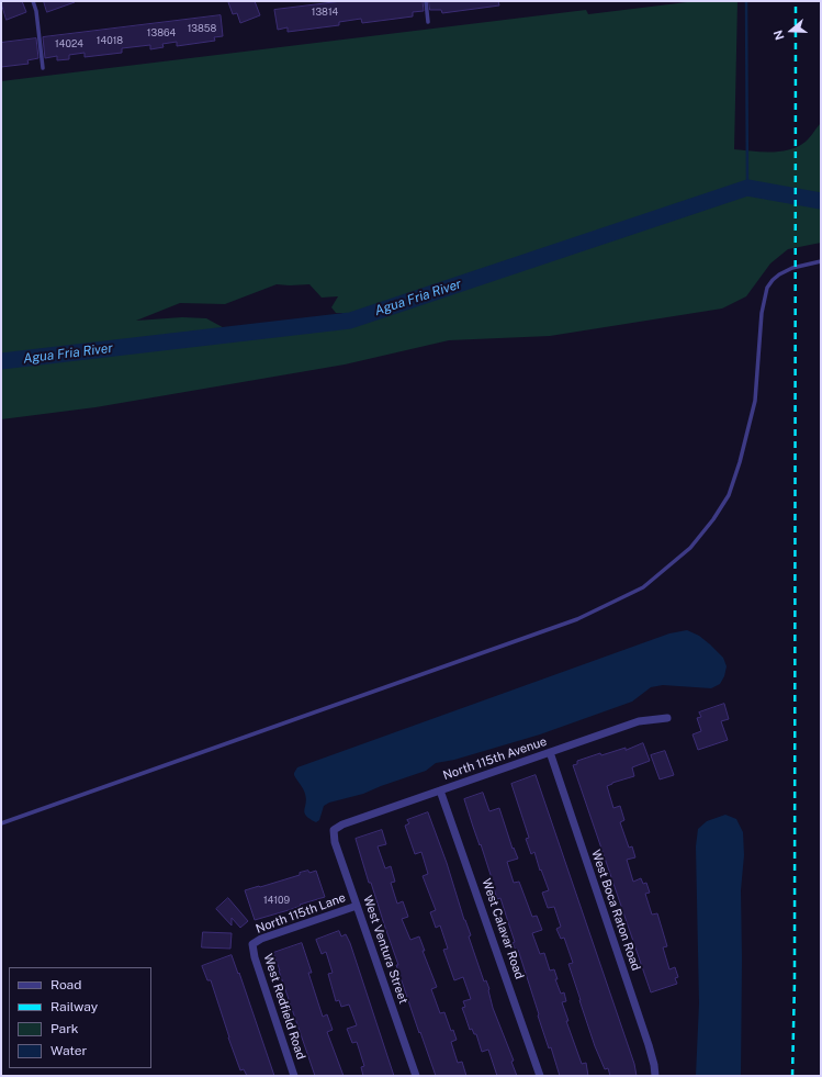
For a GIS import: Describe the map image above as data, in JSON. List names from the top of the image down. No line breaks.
{"streets":{"street":["North 115th Avenue","West Boca Raton Road","North 115th Lane","West Calavar Road","West Ventura Street","West Redfield Road"]},"crossings":[["North 115th Avenue","West Boca Raton Road"],["North 115th Avenue","West Calavar Road"],["North 115th Avenue","West Ventura Street"],["North 115th Lane","West Ventura Street"],["North 115th Lane","West Redfield Road"]],"water":["Agua Fria River"],"house_numbers":["13814","13858","13864","14018","14024","14109"],"legend":["Road","Railway","Park","Water"],"north":"left"}
